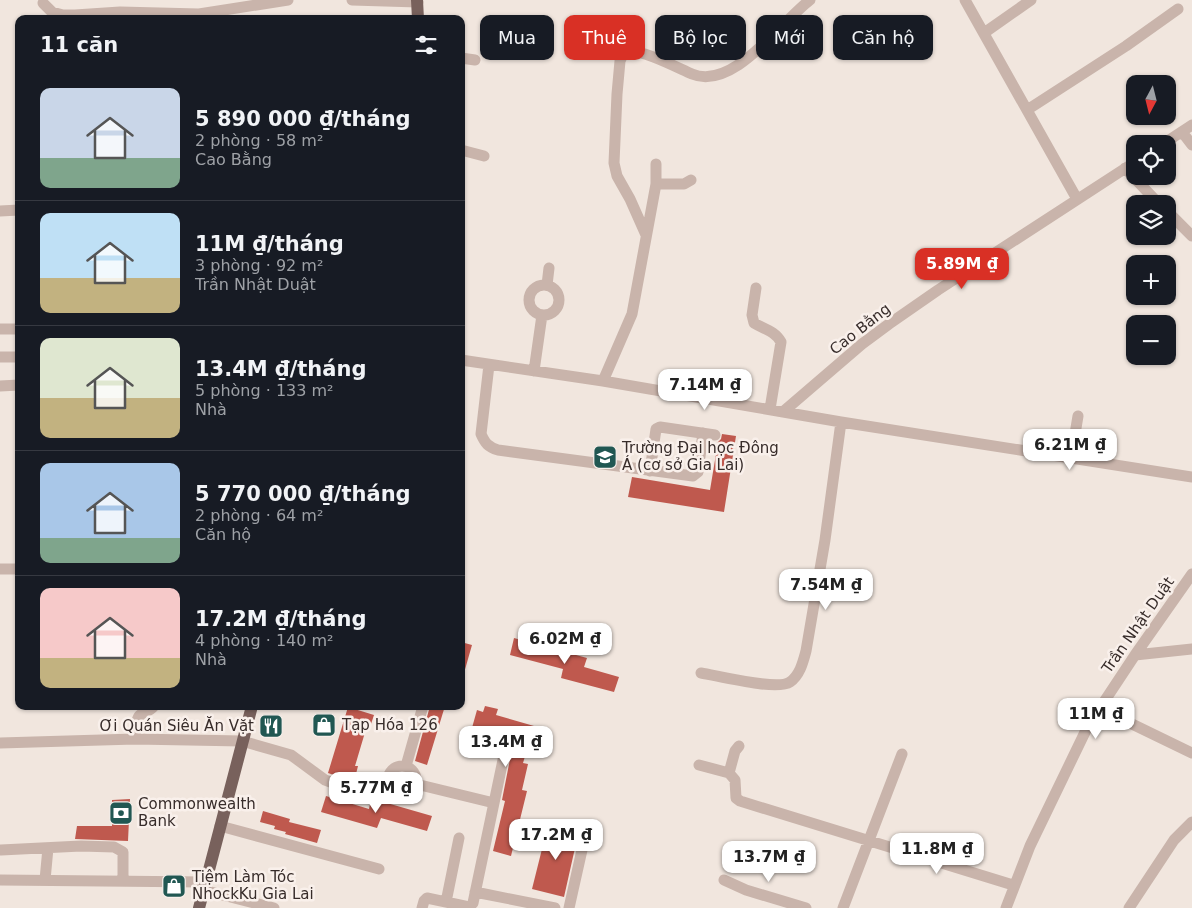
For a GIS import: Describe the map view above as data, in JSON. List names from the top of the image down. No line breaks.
{"streets":{"street":["Cao Bằng","Trần Nhật Duật"]},"places":{"school or university":["Trường Đại học Đông Á (cơ sở Gia Lai)"],"shop":["Tạp Hóa 126","Tiệm Làm Tóc NhockKu Gia Lai"],"restaurant":["Ơi Quán Siêu Ăn Vặt"],"bank":["Commonwealth Bank"]},"north":"bottom","page":{"chip":["Mua","Thuê","Bộ lọc","Mới","Căn hộ"],"heading":"11 căn","map_buttons":["+","−"],"list":[{"name":"5 890 000 ₫/tháng","note":"2 phòng · 58 m² · Cao Bằng"},{"name":"11M ₫/tháng","note":"3 phòng · 92 m² · Trần Nhật Duật"},{"name":"13.4M ₫/tháng","note":"5 phòng · 133 m² · Nhà"},{"name":"5 770 000 ₫/tháng","note":"2 phòng · 64 m² · Căn hộ"},{"name":"17.2M ₫/tháng","note":"4 phòng · 140 m² · Nhà"}],"price":["5.89M ₫","7.14M ₫","6.21M ₫","7.54M ₫","6.02M ₫","11M ₫","13.4M ₫","5.77M ₫","17.2M ₫","11.8M ₫","13.7M ₫"]}}
